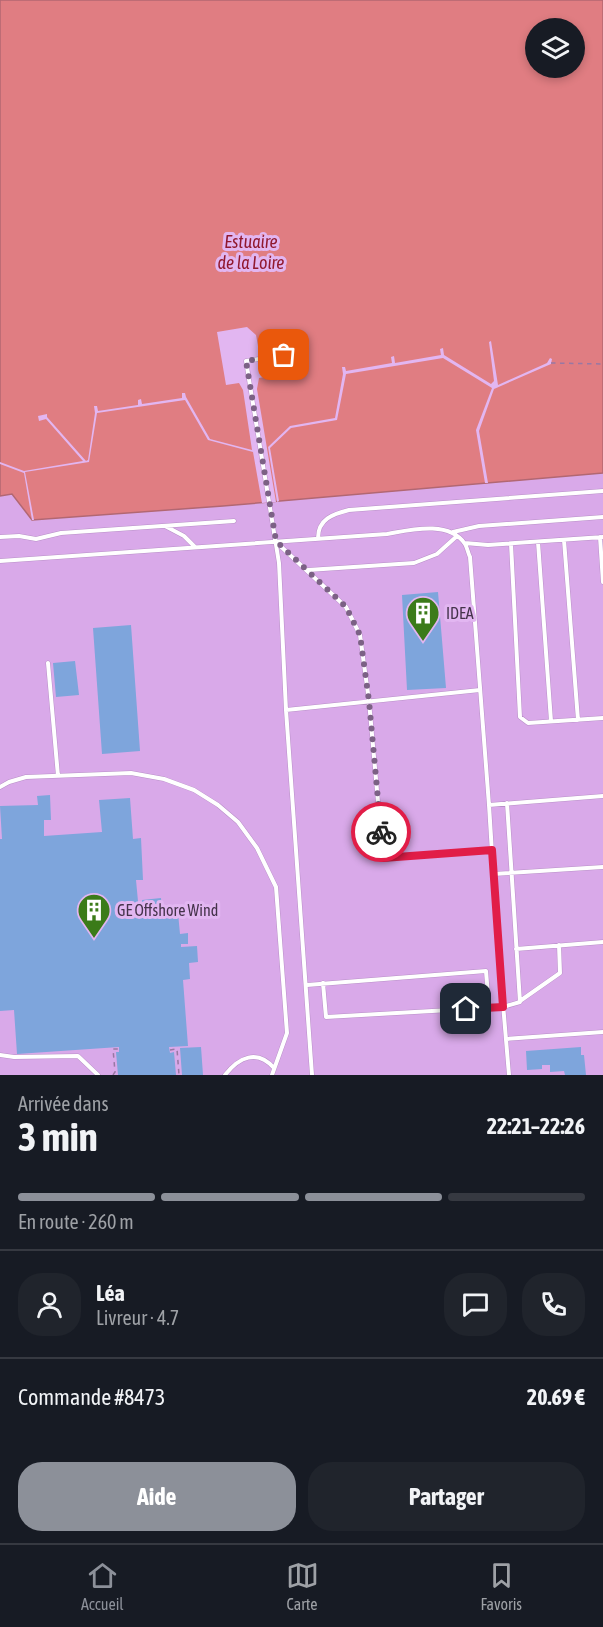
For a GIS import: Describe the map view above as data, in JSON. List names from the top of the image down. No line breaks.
{"water":["Estuaire de la Loire"],"places":{"building":["IDEA","GE Offshore Wind"]},"page":{"heading":["3 min","Arrivée dans","22:21–22:26"],"panel":["Léa","Livreur · 4.7","Commande #8473","20.69 €"],"bar":"En route · 260 m","buttons":["Aide","Partager"],"tabs":["Accueil","Carte","Favoris"]}}
